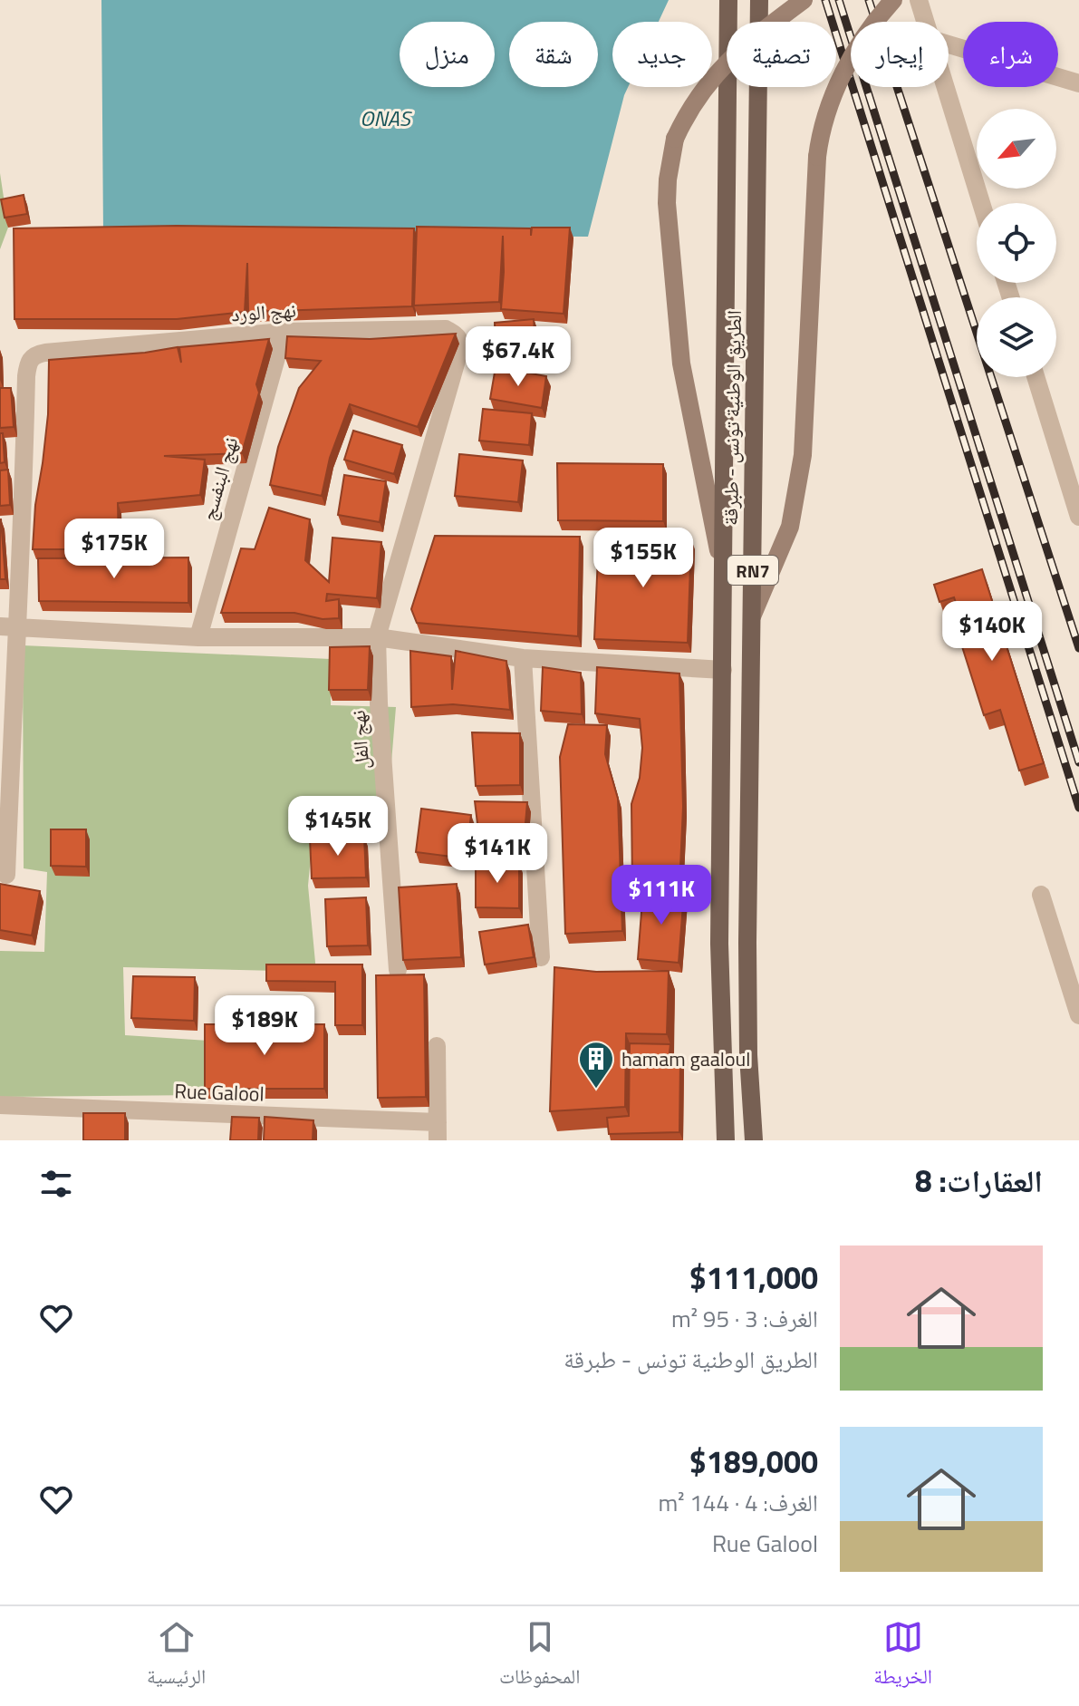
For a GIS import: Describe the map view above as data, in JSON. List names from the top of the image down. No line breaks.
{"streets":{"main road":["الطريق الوطنية تونس - طبرقة","RN7"],"street":["نهج الورد","نهج البنفسج","نهج الفل","Rue Galool"]},"crossings":[["نهج الورد","نهج البنفسج"],["نهج الورد","نهج الفل"]],"water":["ONAS"],"places":{"building":["hamam gaaloul"]},"north":"bottom left","page":{"chip":["شراء","إيجار","تصفية","جديد","شقة","منزل"],"price":["$67.4K","$175K","$155K","$140K","$145K","$141K","$111K","$189K"],"heading":"العقارات: 8","list":[{"name":"$111,000","note":"الغرف: 3 · 95 m² · الطريق الوطنية تونس - طبرقة"},{"name":"$189,000","note":"الغرف: 4 · 144 m² · Rue Galool"}],"tabs":["الخريطة","المحفوظات","الرئيسية"]}}
